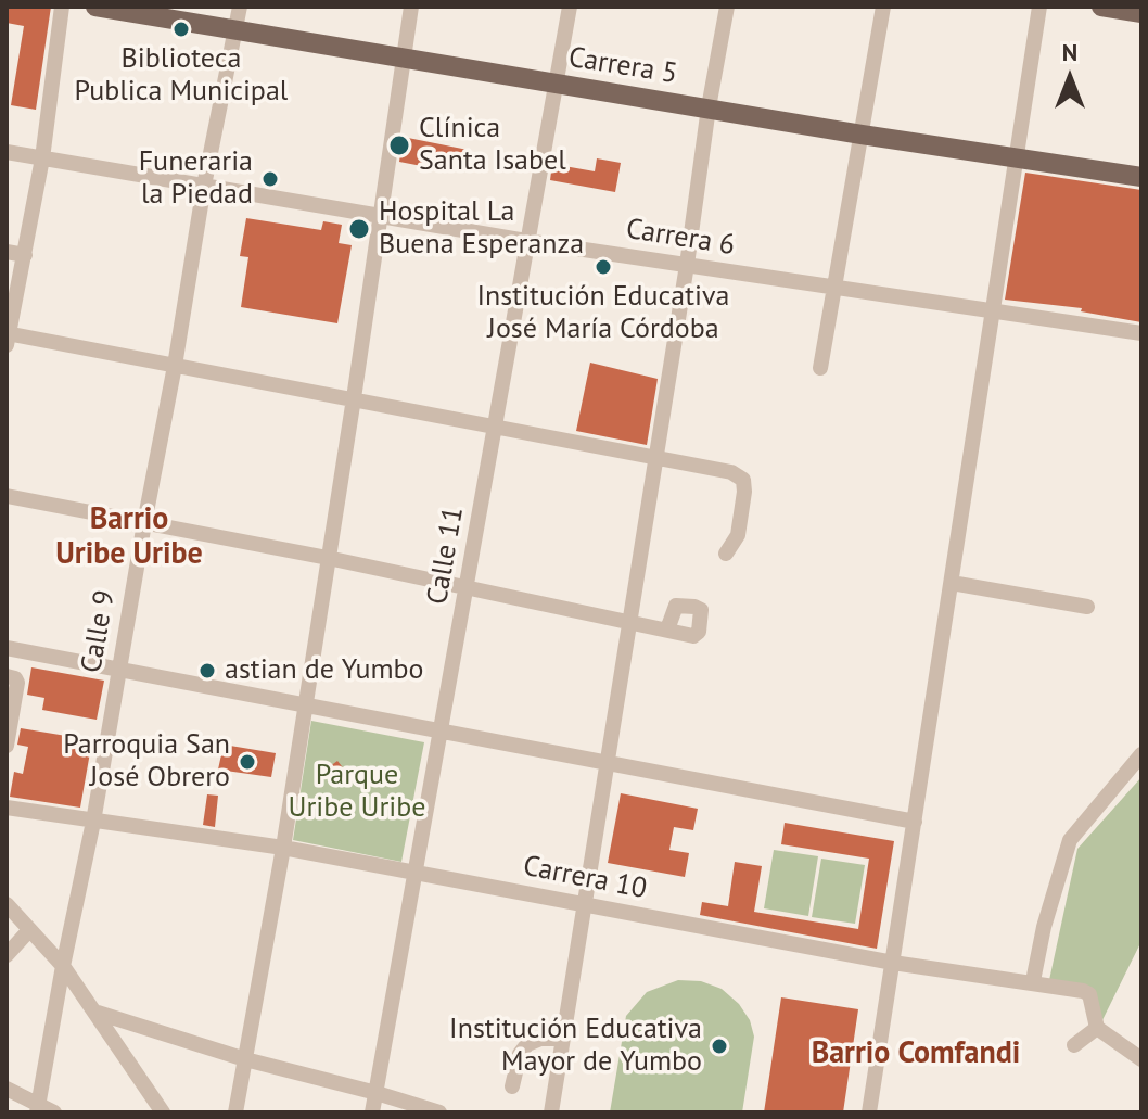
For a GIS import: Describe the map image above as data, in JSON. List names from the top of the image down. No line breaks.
{"streets":{"main road":["Carrera 5"],"street":["Carrera 6","Calle 11","Calle 9","Carrera 10"]},"crossings":[["Carrera 5","Calle 11"],["Carrera 5","Calle 9"],["Carrera 6","Calle 11"],["Carrera 6","Calle 9"],["Calle 11","Carrera 10"],["Calle 9","Carrera 10"]],"districts":["Barrio Uribe Uribe","Barrio Comfandi"],"parks":["Parque Uribe Uribe"],"places":["Biblioteca Publica Municipal","Clínica Santa Isabel","Funeraria la Piedad","Hospital La Buena Esperanza","Institución Educativa José María Córdoba","astian de Yumbo","Parroquia San José Obrero","Institución Educativa Mayor de Yumbo"],"north":"top"}
